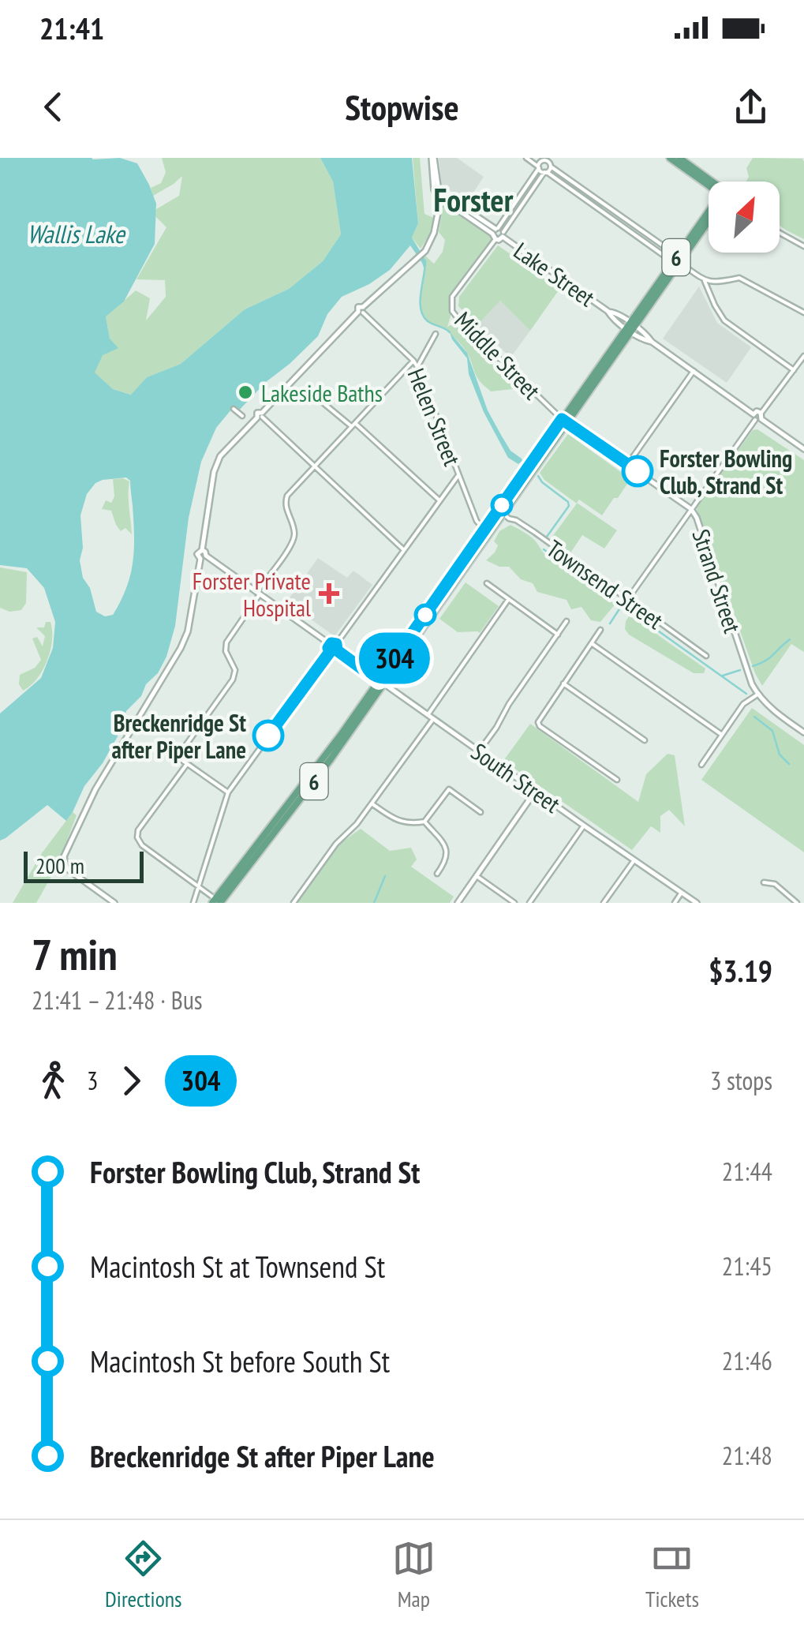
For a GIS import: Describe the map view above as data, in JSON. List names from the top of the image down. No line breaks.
{"streets":{"main road":["6"],"street":["Lake Street","Middle Street","Helen Street","Strand Street","Townsend Street","South Street"]},"crossings":[["6","Lake Street"],["6","Middle Street"],["6","Helen Street"],["6","Strand Street"],["6","Townsend Street"],["6","South Street"],["Lake Street","Middle Street"],["Middle Street","Strand Street"]],"districts":["Forster"],"water":["Wallis Lake"],"places":{"other":["Lakeside Baths","Forster Bowling Club, Strand St","Breckenridge St after Piper Lane"],"health":["Forster Private Hospital"]},"lines":["bus line 304"],"scale_bar":"200 m","north":"top right","page":{"status":"21:41","header":"Stopwise","on_map":"304","scale":"200 m","heading":["7 min","21:41 – 21:48 · Bus","$3.19"],"legs":["3","304","3 stops"],"list":[{"name":"Forster Bowling Club, Strand St","value":"21:44"},{"name":"Macintosh St at Townsend St","value":"21:45"},{"name":"Macintosh St before South St","value":"21:46"},{"name":"Breckenridge St after Piper Lane","value":"21:48"}],"tabs":["Directions","Map","Tickets"]}}
